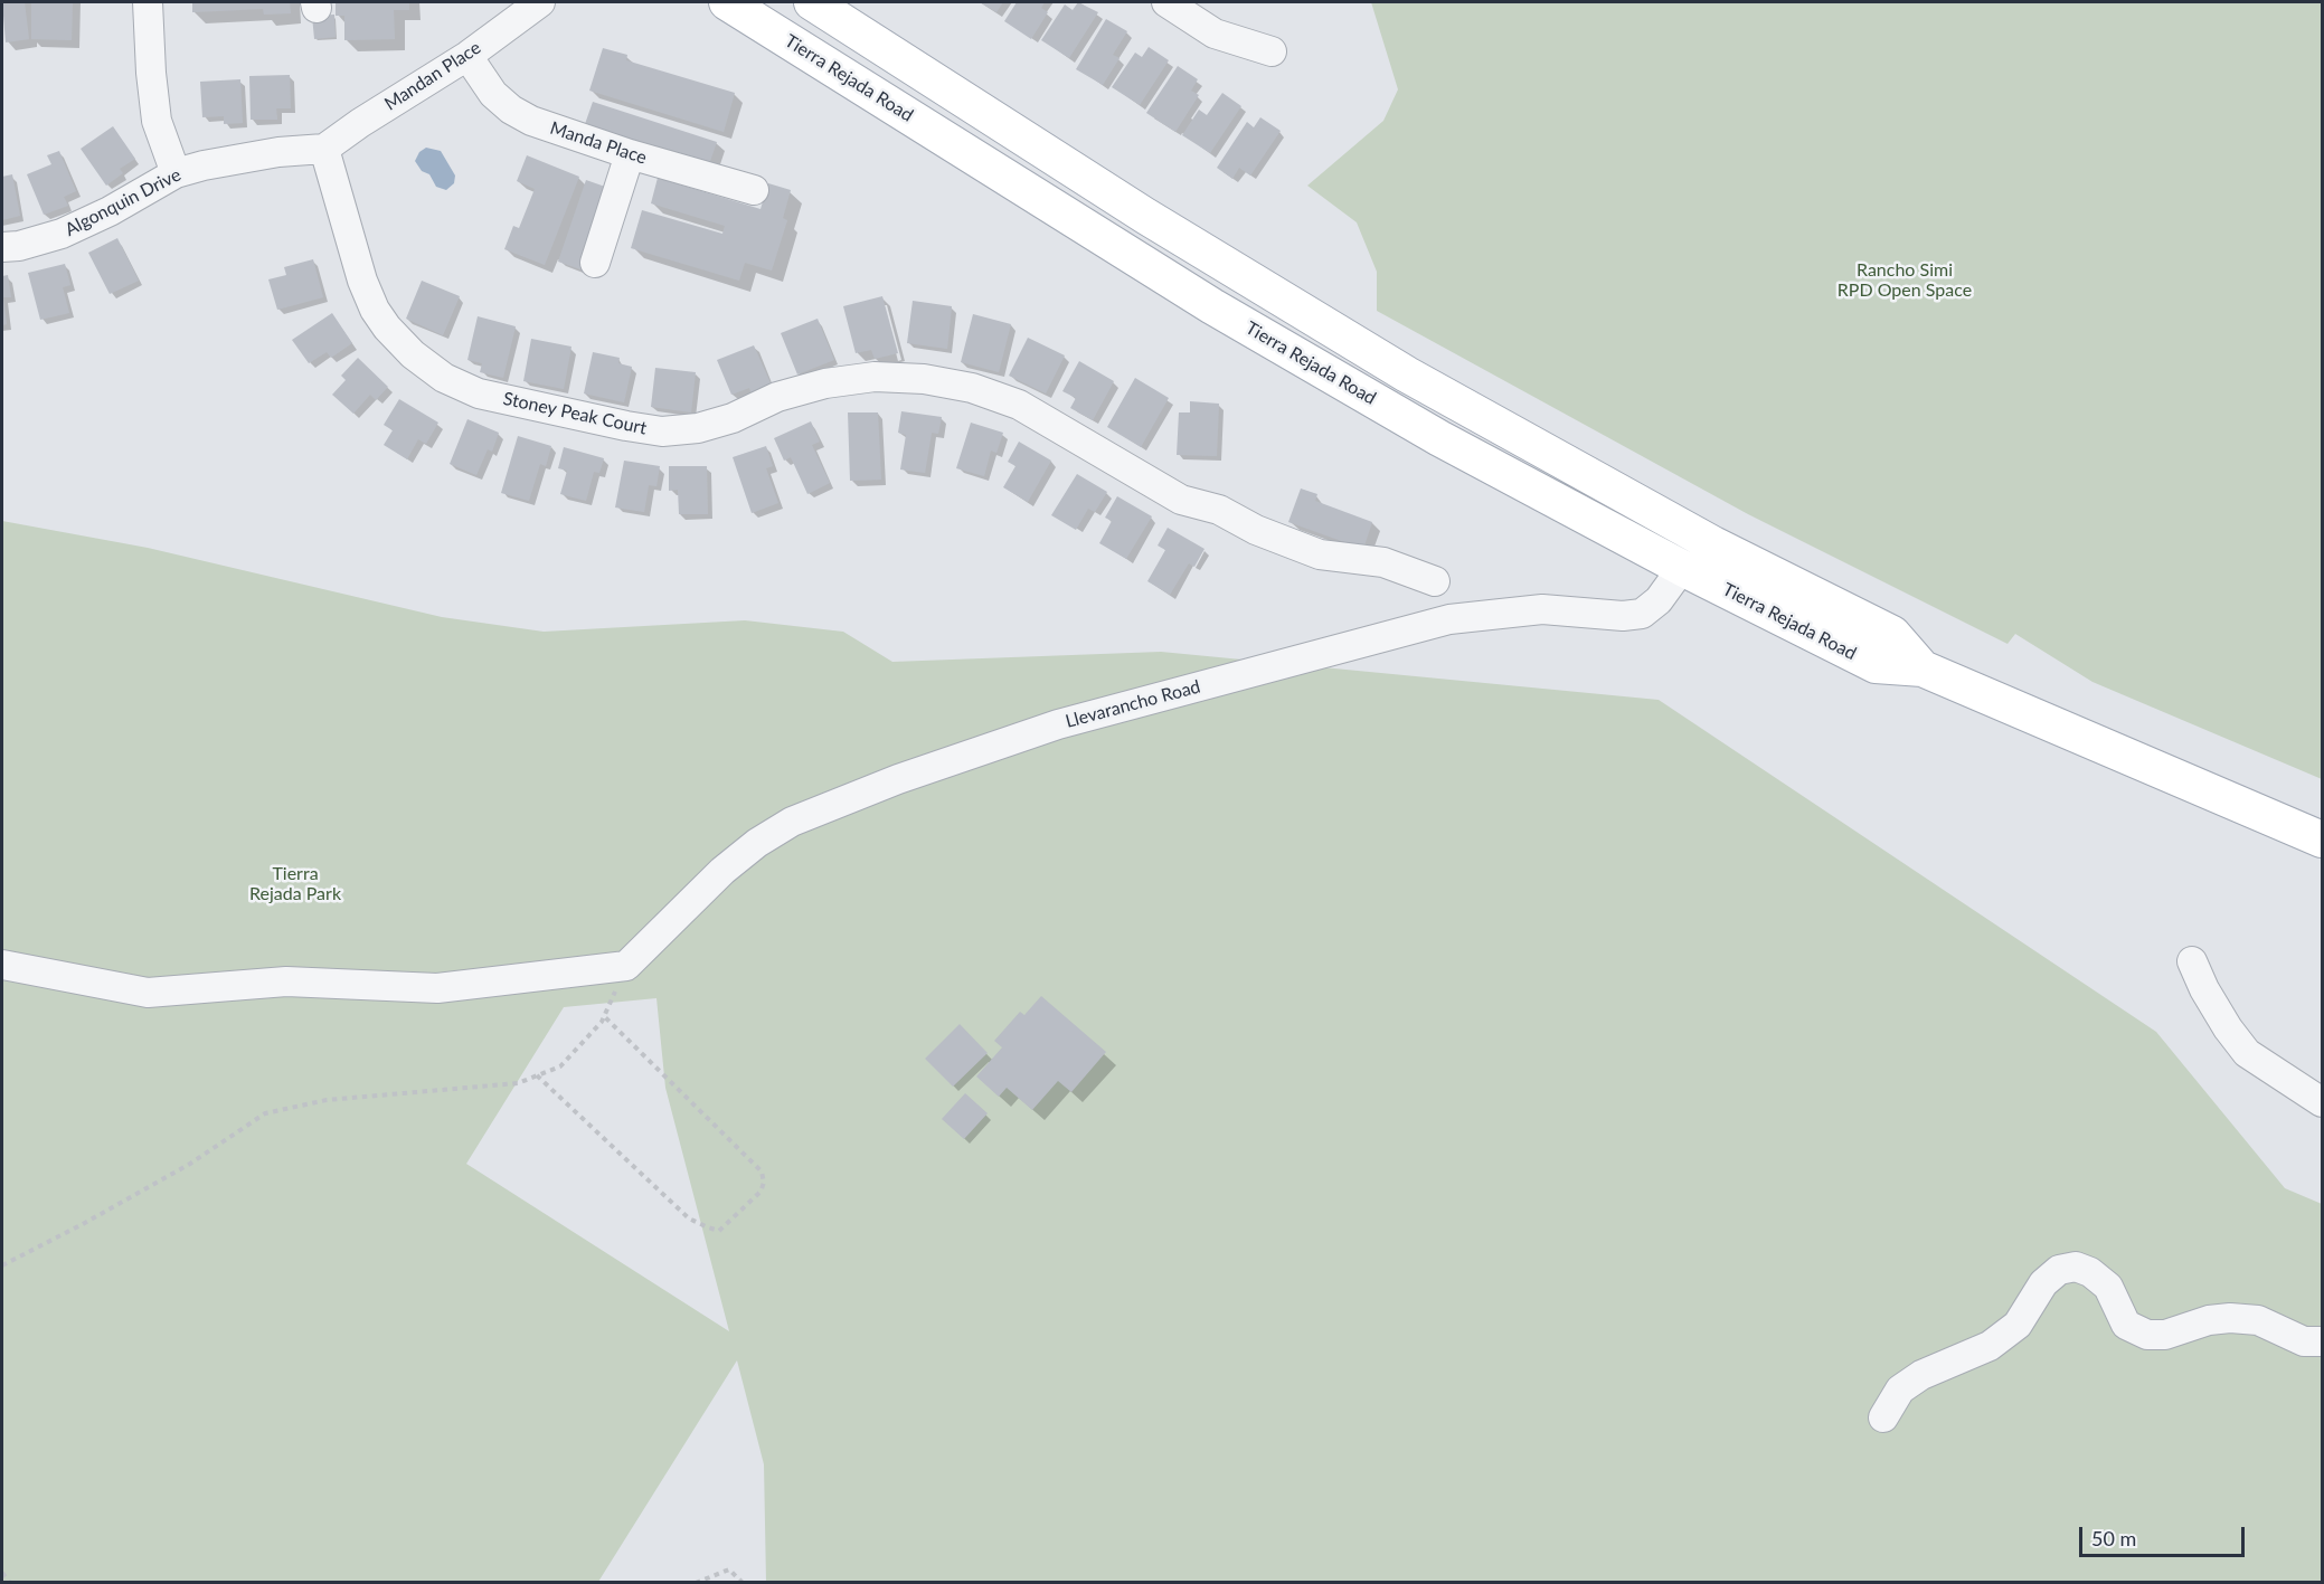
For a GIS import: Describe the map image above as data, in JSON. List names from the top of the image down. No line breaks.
{"streets":{"main road":["Tierra Rejada Road"],"street":["Mandan Place","Manda Place","Algonquin Drive","Stoney Peak Court","Llevarancho Road"]},"crossings":[["Mandan Place","Manda Place"],["Mandan Place","Algonquin Drive"],["Mandan Place","Stoney Peak Court"],["Tierra Rejada Road","Llevarancho Road"],["Algonquin Drive","Stoney Peak Court"]],"parks":["Rancho Simi RPD Open Space","Tierra Rejada Park"],"scale_bar":"50 m"}
